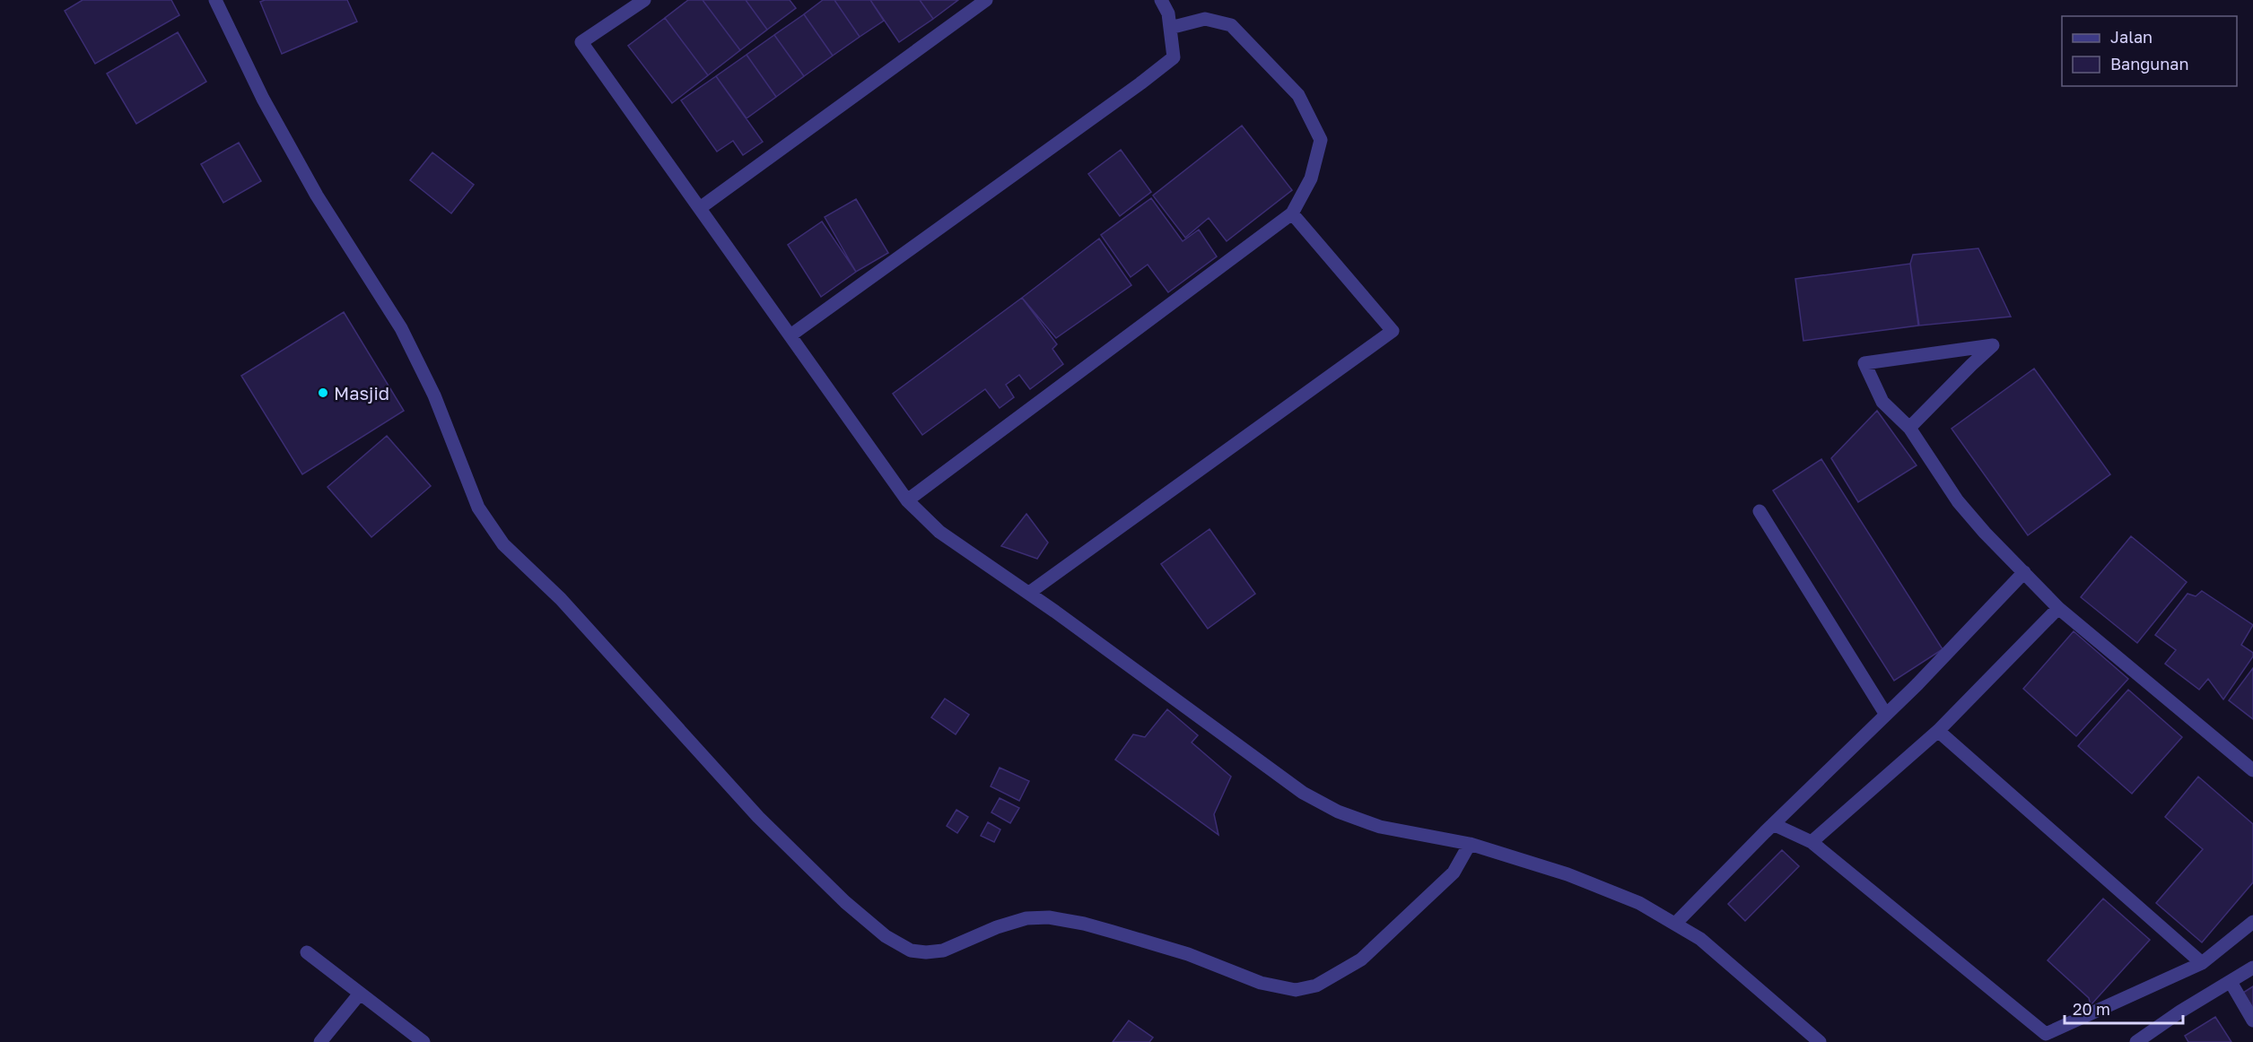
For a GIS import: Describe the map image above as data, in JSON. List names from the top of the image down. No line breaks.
{"places":["Masjid"],"legend":["Jalan","Bangunan"],"scale_bar":"20 m"}
